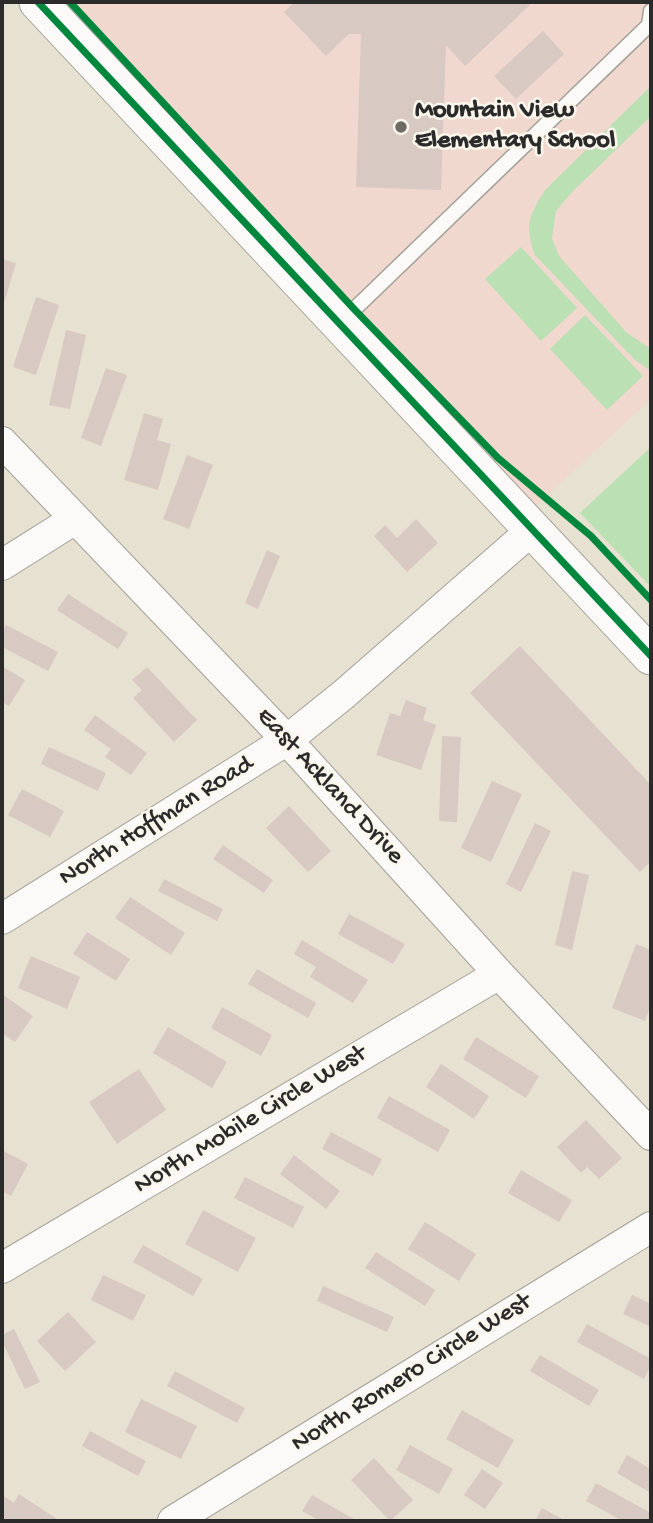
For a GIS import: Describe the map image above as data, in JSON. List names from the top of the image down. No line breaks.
{"streets":{"street":["East Ackland Drive","North Hoffman Road","North Mobile Circle West","North Romero Circle West"]},"crossings":[["East Ackland Drive","North Hoffman Road"],["East Ackland Drive","North Mobile Circle West"]],"places":["Mountain View Elementary School"]}
